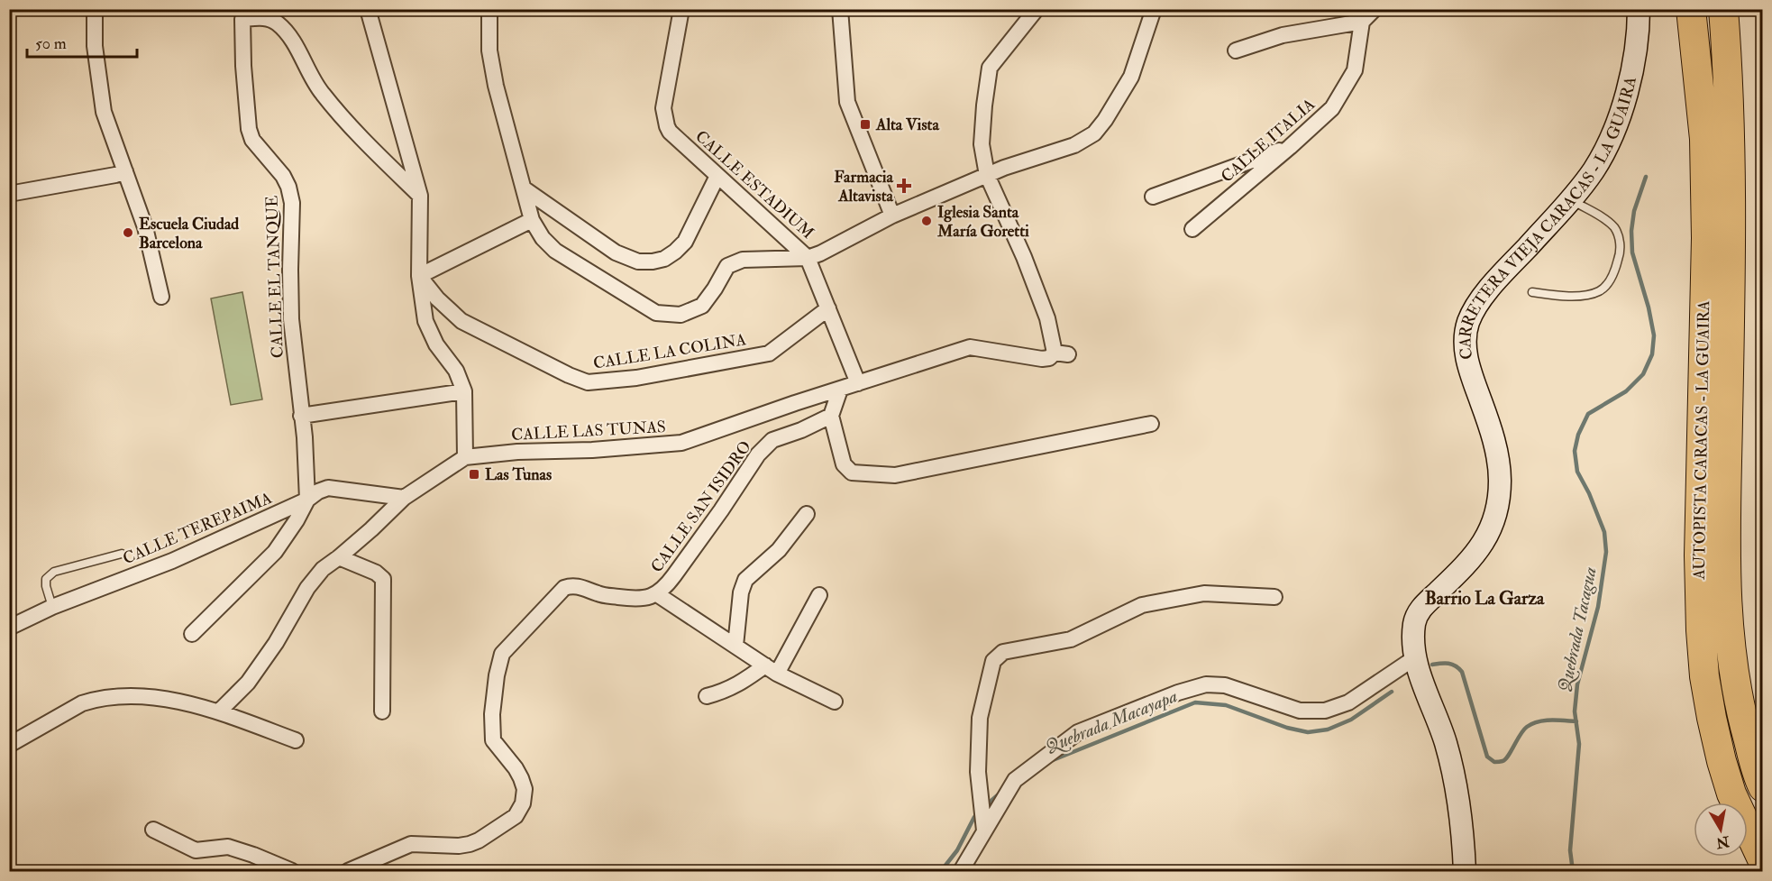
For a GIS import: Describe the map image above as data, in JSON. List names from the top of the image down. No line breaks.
{"streets":{"highway":["AUTOPISTA CARACAS - LA GUAIRA"],"main road":["CARRETERA VIEJA CARACAS - LA GUAIRA"],"street":["CALLE ITALIA","CALLE ESTADIUM","CALLE EL TANQUE","CALLE LA COLINA","CALLE LAS TUNAS","CALLE SAN ISIDRO","CALLE TEREPAIMA"]},"crossings":[["CALLE ESTADIUM","CALLE LA COLINA"],["CALLE ESTADIUM","CALLE LAS TUNAS"],["CALLE EL TANQUE","CALLE TEREPAIMA"],["CALLE LAS TUNAS","CALLE TEREPAIMA"]],"districts":["Barrio La Garza"],"water":["Quebrada Tacagua","Quebrada Macayapa"],"places":{"transit":["Alta Vista","Las Tunas"],"health":["Farmacia Altavista"],"other":["Iglesia Santa María Goretti","Escuela Ciudad Barcelona"]},"scale_bar":"50 m","north":"bottom"}
